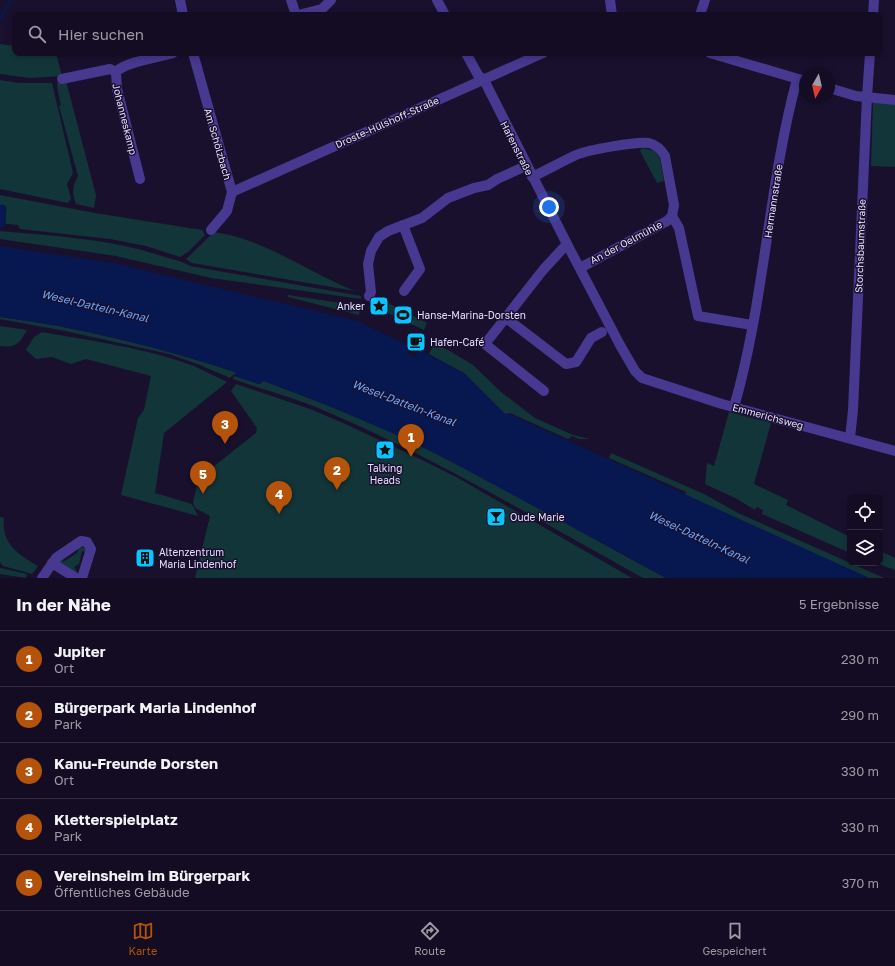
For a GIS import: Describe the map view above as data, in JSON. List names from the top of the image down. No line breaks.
{"streets":{"street":["Johanneskamp","Droste-Hülshoff-Straße","Am Schölzbach","Hafenstraße","Hermannstraße","An der Oelmühle","Storchsbaumstraße","Emmerichsweg"]},"crossings":[["Droste-Hülshoff-Straße","Am Schölzbach"],["Droste-Hülshoff-Straße","Hafenstraße"],["Hafenstraße","An der Oelmühle"],["Hafenstraße","Emmerichsweg"],["Hermannstraße","An der Oelmühle"],["Hermannstraße","Emmerichsweg"],["Storchsbaumstraße","Emmerichsweg"]],"water":["Wesel-Datteln-Kanal"],"places":{"place":["Anker","Talking Heads"],"sports":["Hanse-Marina-Dorsten"],"cafe":["Hafen-Café"],"bar":["Oude Marie"],"building":["Altenzentrum Maria Lindenhof"]},"north":"bottom","page":{"search":"Hier suchen","pins":["3","1","2","5","4"],"heading":["In der Nähe","5 Ergebnisse"],"list":[{"mark":"1","name":"Jupiter","note":"Ort","value":"230 m"},{"mark":"2","name":"Bürgerpark Maria Lindenhof","note":"Park","value":"290 m"},{"mark":"3","name":"Kanu-Freunde Dorsten","note":"Ort","value":"330 m"},{"mark":"4","name":"Kletterspielplatz","note":"Park","value":"330 m"},{"mark":"5","name":"Vereinsheim im Bürgerpark","note":"Öffentliches Gebäude","value":"370 m"}],"nav":["Karte","Route","Gespeichert"]}}
